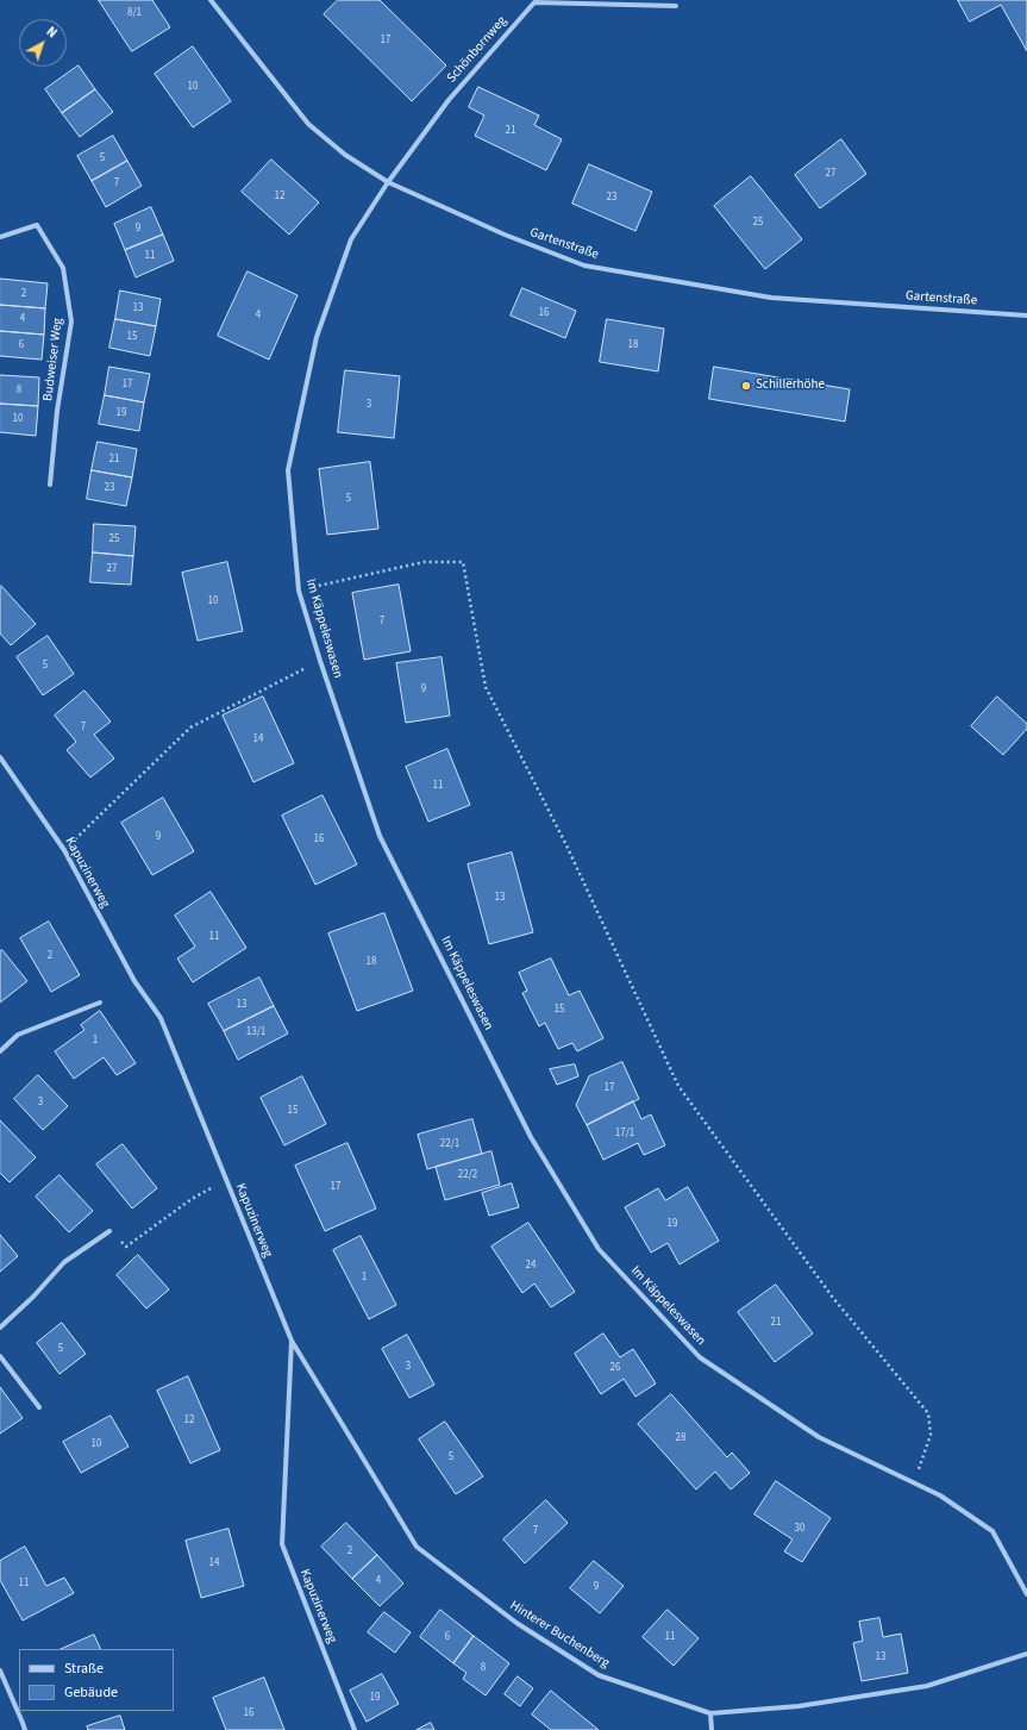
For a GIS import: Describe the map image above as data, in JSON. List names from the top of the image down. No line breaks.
{"streets":{"street":["Schönbornweg","Gartenstraße","Budweiser Weg","Im Käppeleswasen","Kapuzinerweg","Hinterer Buchenberg"]},"crossings":[["Schönbornweg","Gartenstraße"],["Schönbornweg","Im Käppeleswasen"],["Gartenstraße","Im Käppeleswasen"],["Kapuzinerweg","Hinterer Buchenberg"]],"places":["Schillerhöhe"],"house_numbers":["8/1","17","10","21","5","27","7","12","23","25","9","11","2","13","16","4","4","15","6","18","17","8","3","19","10","21","23","5","25","27","10","7","5","9","7","14","11","9","16","13","11","2","18","13","15","13/1","1","17","3","15","17/1","22/1","22/2","17","19","24","1","21","5","3","26","12","28","10","5","30","7","2","14","4","11","9","6","11","13","8","19","16"],"legend":["Straße","Gebäude"],"north":"top right"}
